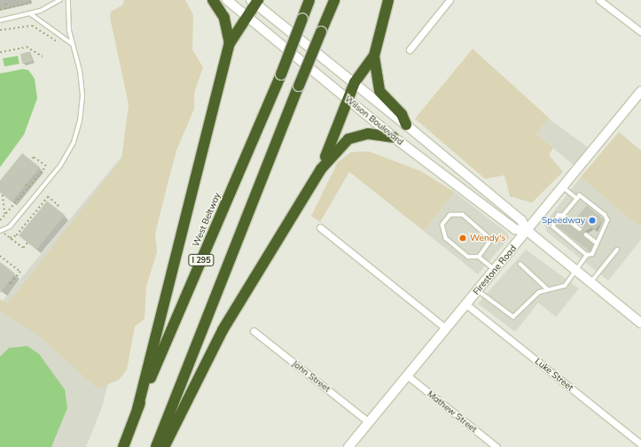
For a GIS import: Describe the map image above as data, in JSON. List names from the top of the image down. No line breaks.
{"streets":{"highway":["West Beltway","I 295"],"main road":["Wilson Boulevard","Firestone Road"],"street":["Luke Street","John Street","Mathew Street"]},"crossings":[["Wilson Boulevard","Firestone Road"],["Firestone Road","Luke Street"],["Firestone Road","John Street"],["Firestone Road","Mathew Street"]],"places":["Speedway","Wendy's"]}
